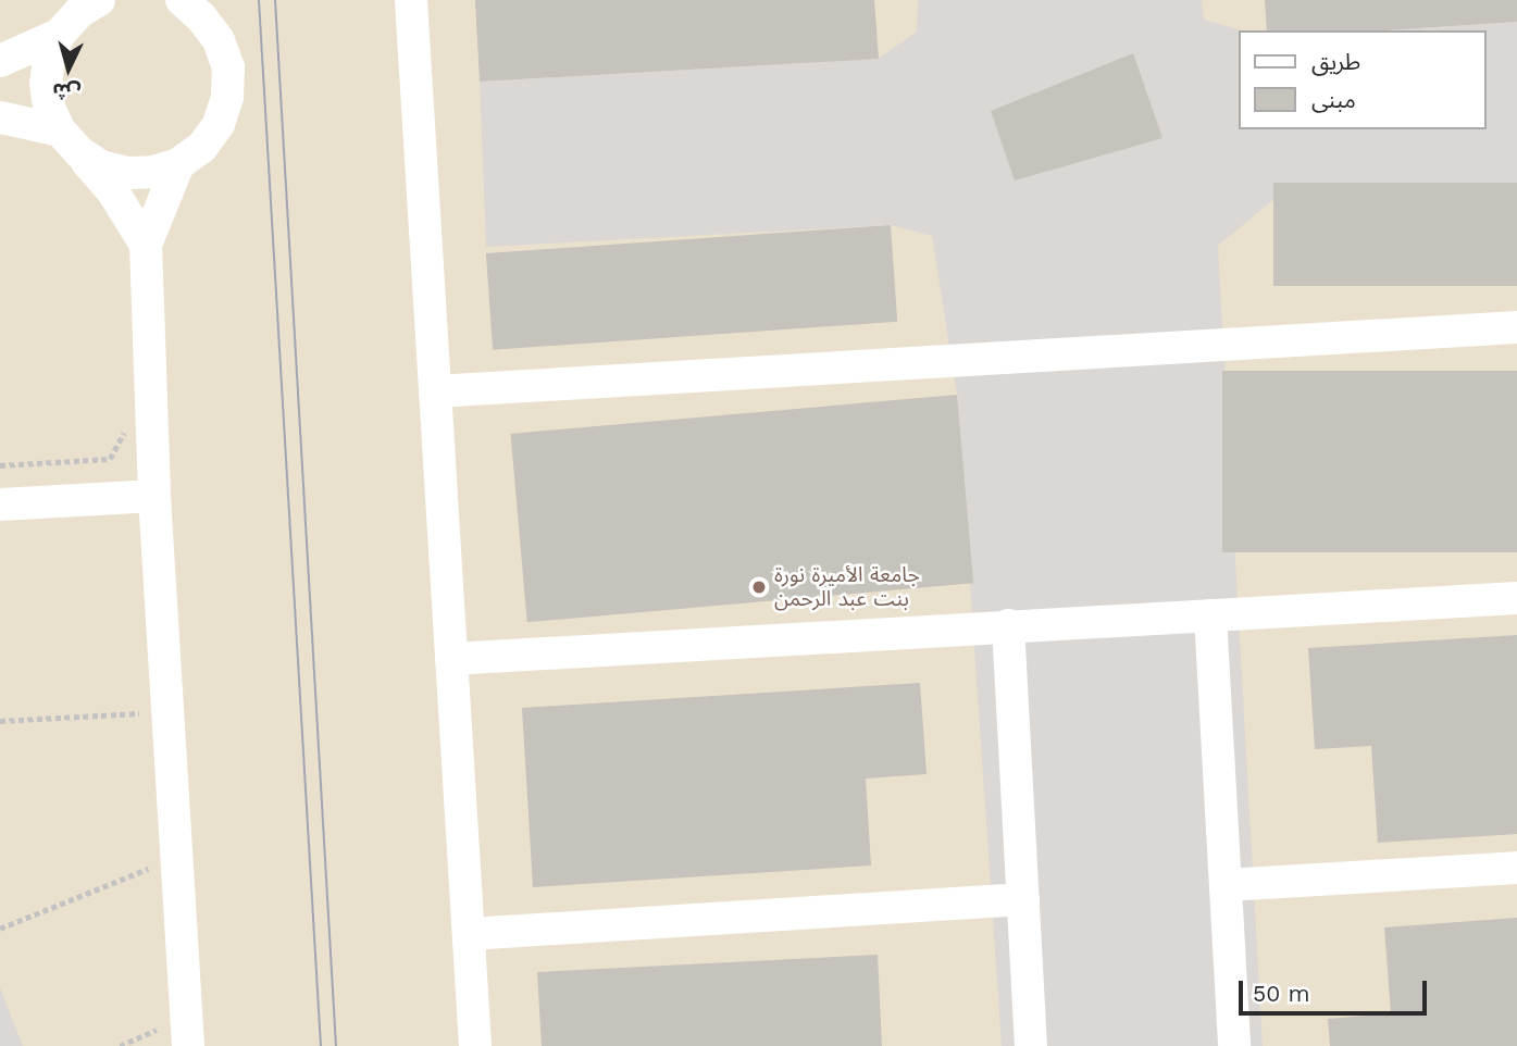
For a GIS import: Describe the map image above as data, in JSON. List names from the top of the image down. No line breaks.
{"places":["جامعة الأميرة نورة بنت عبد الرحمن"],"legend":["طريق","مبنى"],"scale_bar":"50 m","north":"bottom"}
